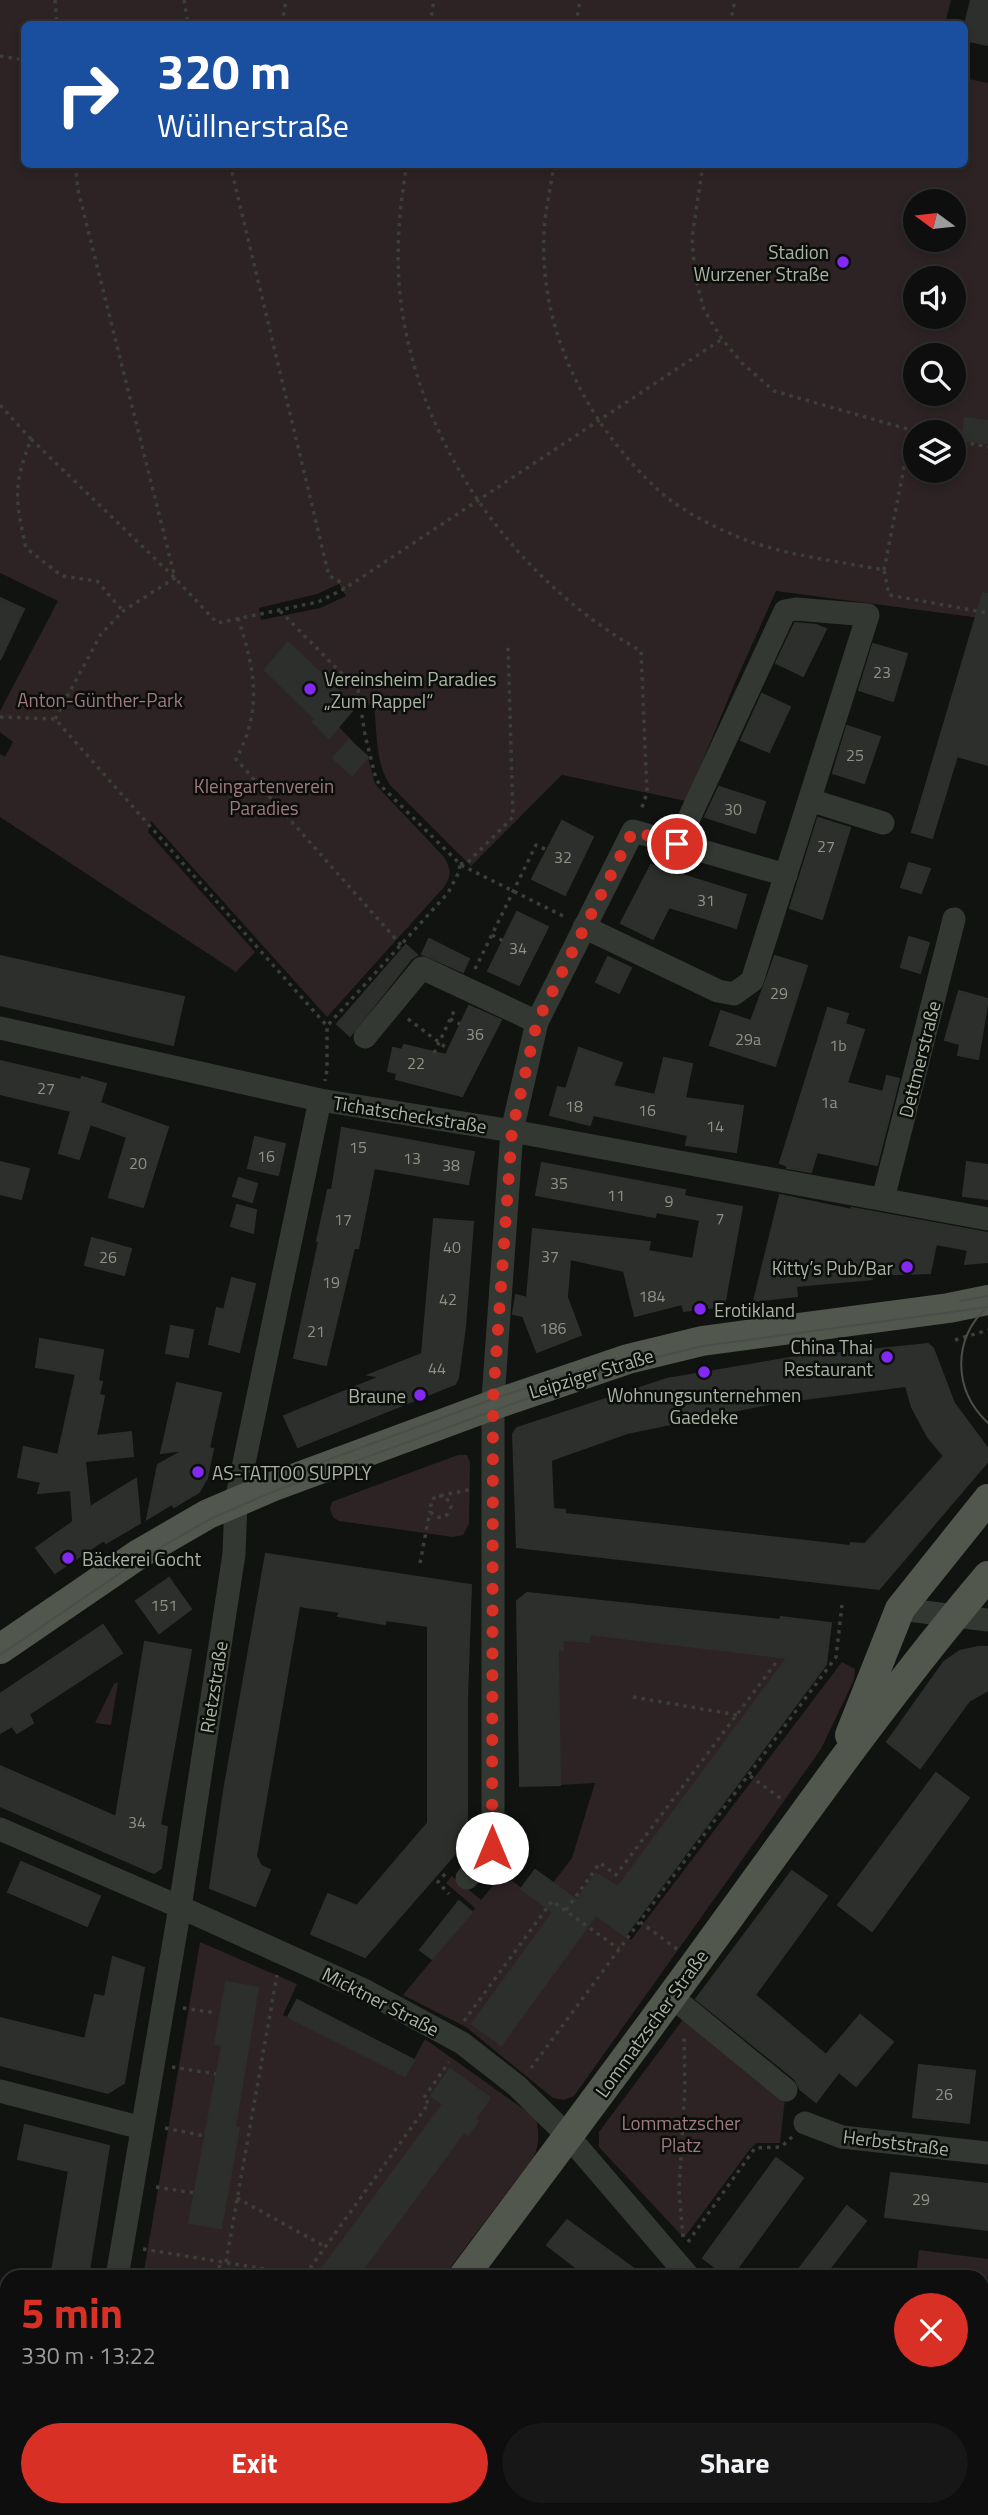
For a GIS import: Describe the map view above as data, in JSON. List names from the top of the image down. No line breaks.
{"streets":{"main road":["Leipziger Straße","Lommatzscher Straße"],"street":["Dettmerstraße","Tichatscheckstraße","Rietzstraße","Micktner Straße","Herbststraße"]},"crossings":[["Dettmerstraße","Tichatscheckstraße"],["Tichatscheckstraße","Rietzstraße"],["Leipziger Straße","Rietzstraße"],["Rietzstraße","Micktner Straße"],["Micktner Straße","Lommatzscher Straße"]],"parks":["Anton-Günther-Park","Kleingartenverein Paradies","Lommatzscher Platz"],"places":["Stadion Wurzener Straße","Vereinsheim Paradies „Zum Rappel“","Kitty’s Pub/Bar","Erotikland","China Thai Restaurant","Wohnungsunternehmen Gaedeke","Braune","AS-TATTOO SUPPLY","Bäckerei Gocht"],"house_numbers":["23","25","30","27","32","31","34","29","36","29a","1b","22","27","1a","18","16","14","15","16","13","20","38","35","11","9","7","17","40","37","26","19","184","42","186","21","44","151","34","26","29"],"north":"left","page":{"turn":["320 m","Wüllnerstraße"],"heading":["5 min","330 m · 13:22"],"buttons":["Exit","Share"]}}
